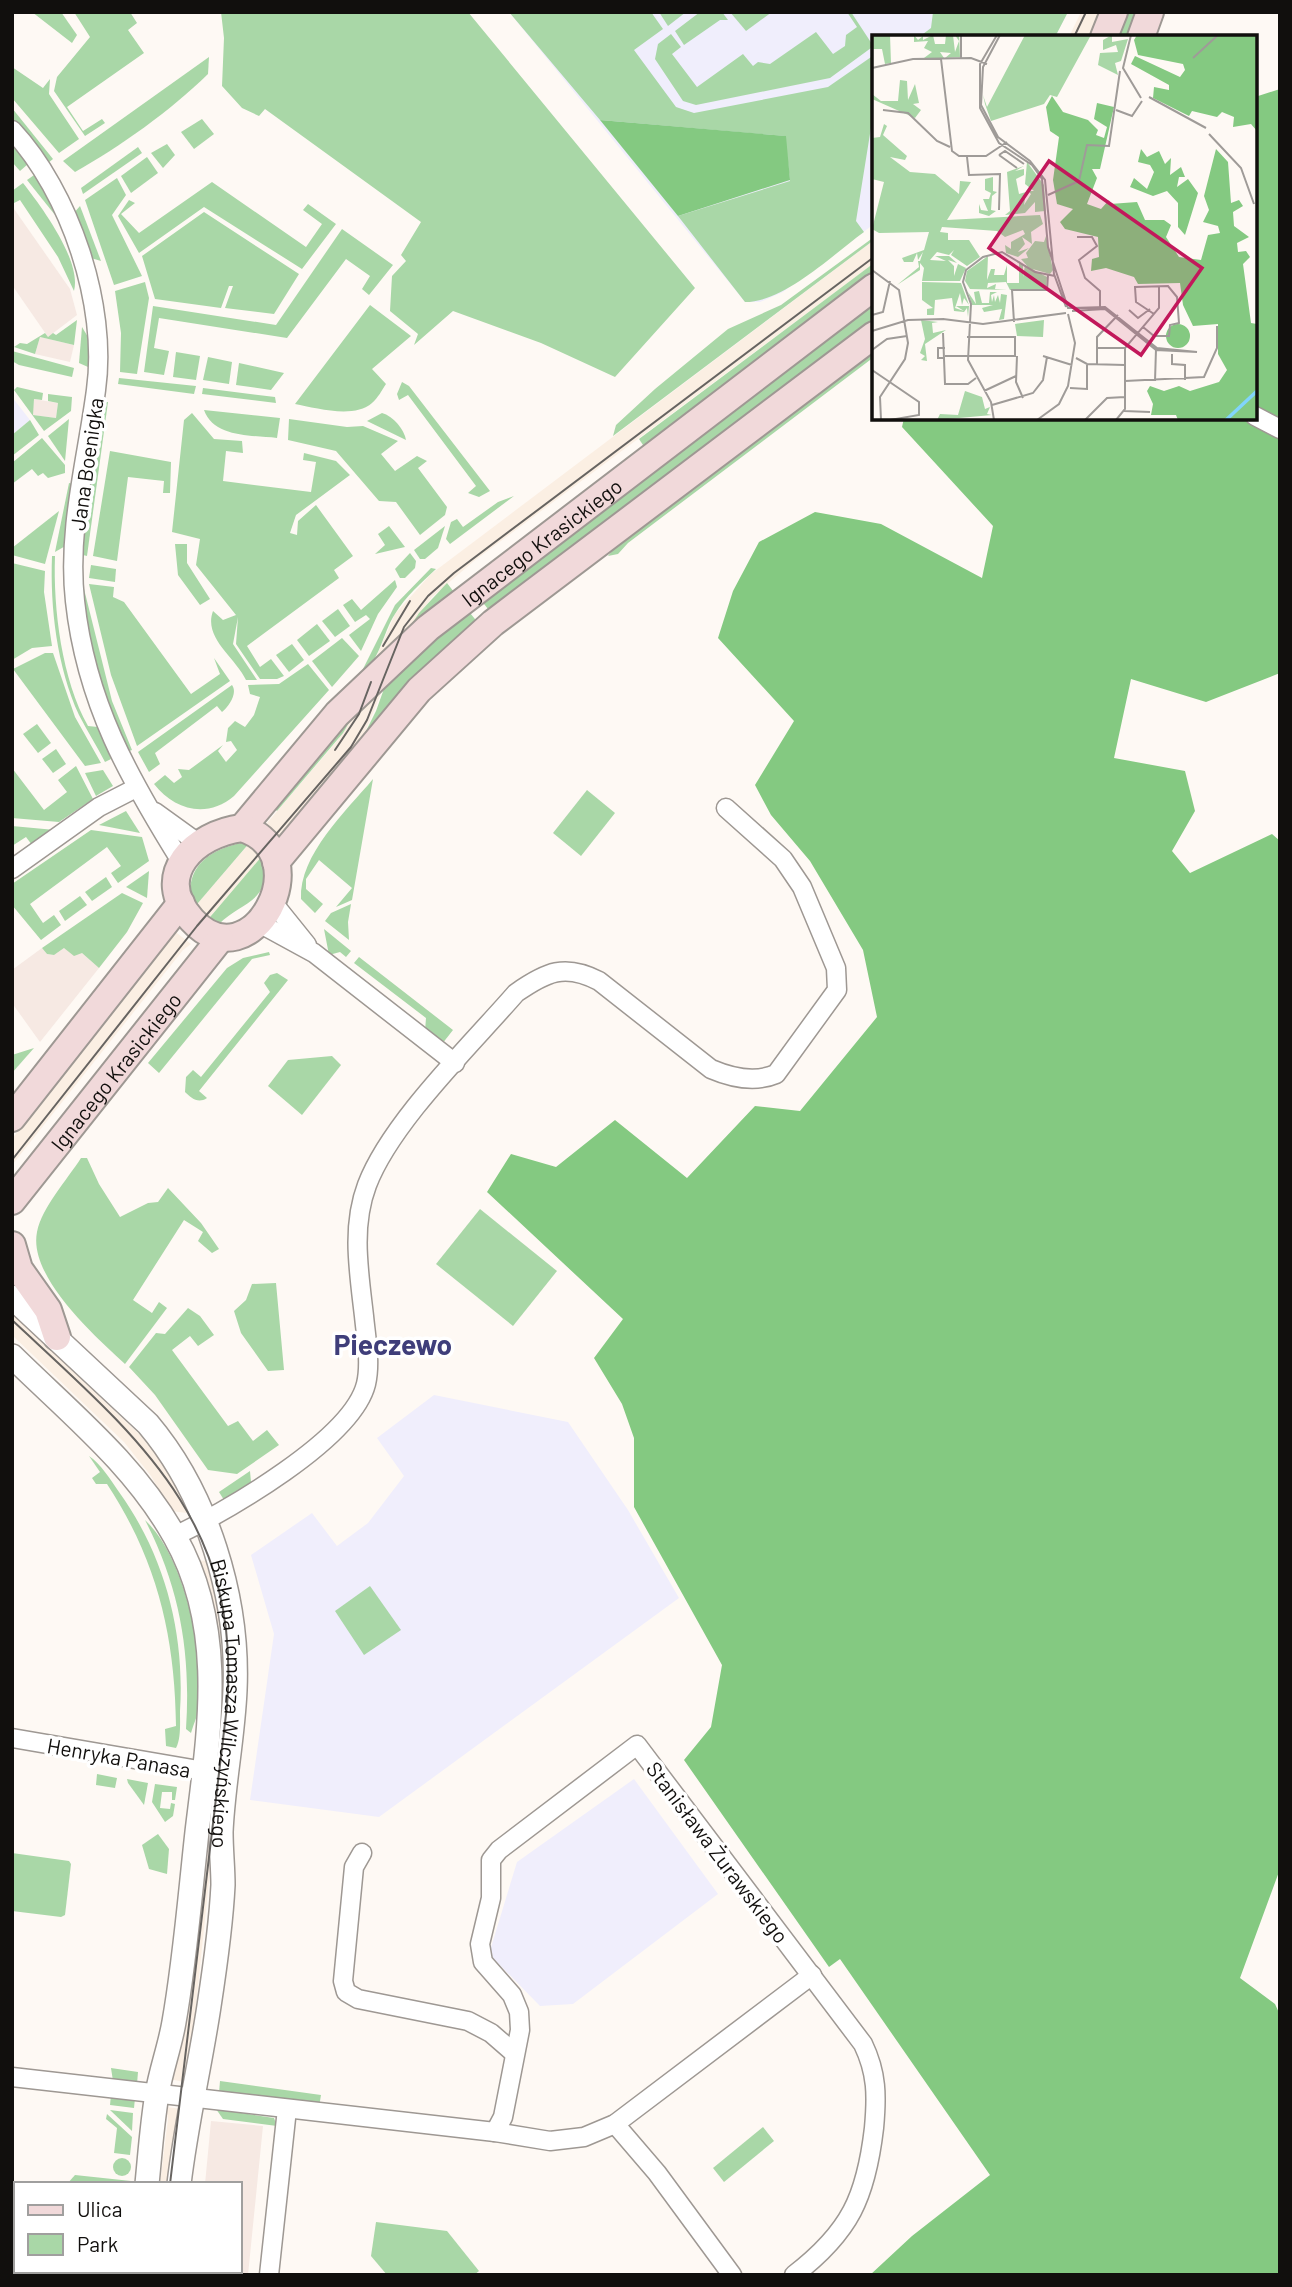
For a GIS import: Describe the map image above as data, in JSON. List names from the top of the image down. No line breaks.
{"streets":{"main road":["Ignacego Krasickiego"],"street":["Jana Boenigka","Biskupa Tomasza Wilczyńskiego","Henryka Panasa","Stanisława Żurawskiego"]},"crossings":[["Jana Boenigka","Ignacego Krasickiego"],["Biskupa Tomasza Wilczyńskiego","Henryka Panasa"]],"districts":["Pieczewo"],"legend":["Ulica","Park"]}
